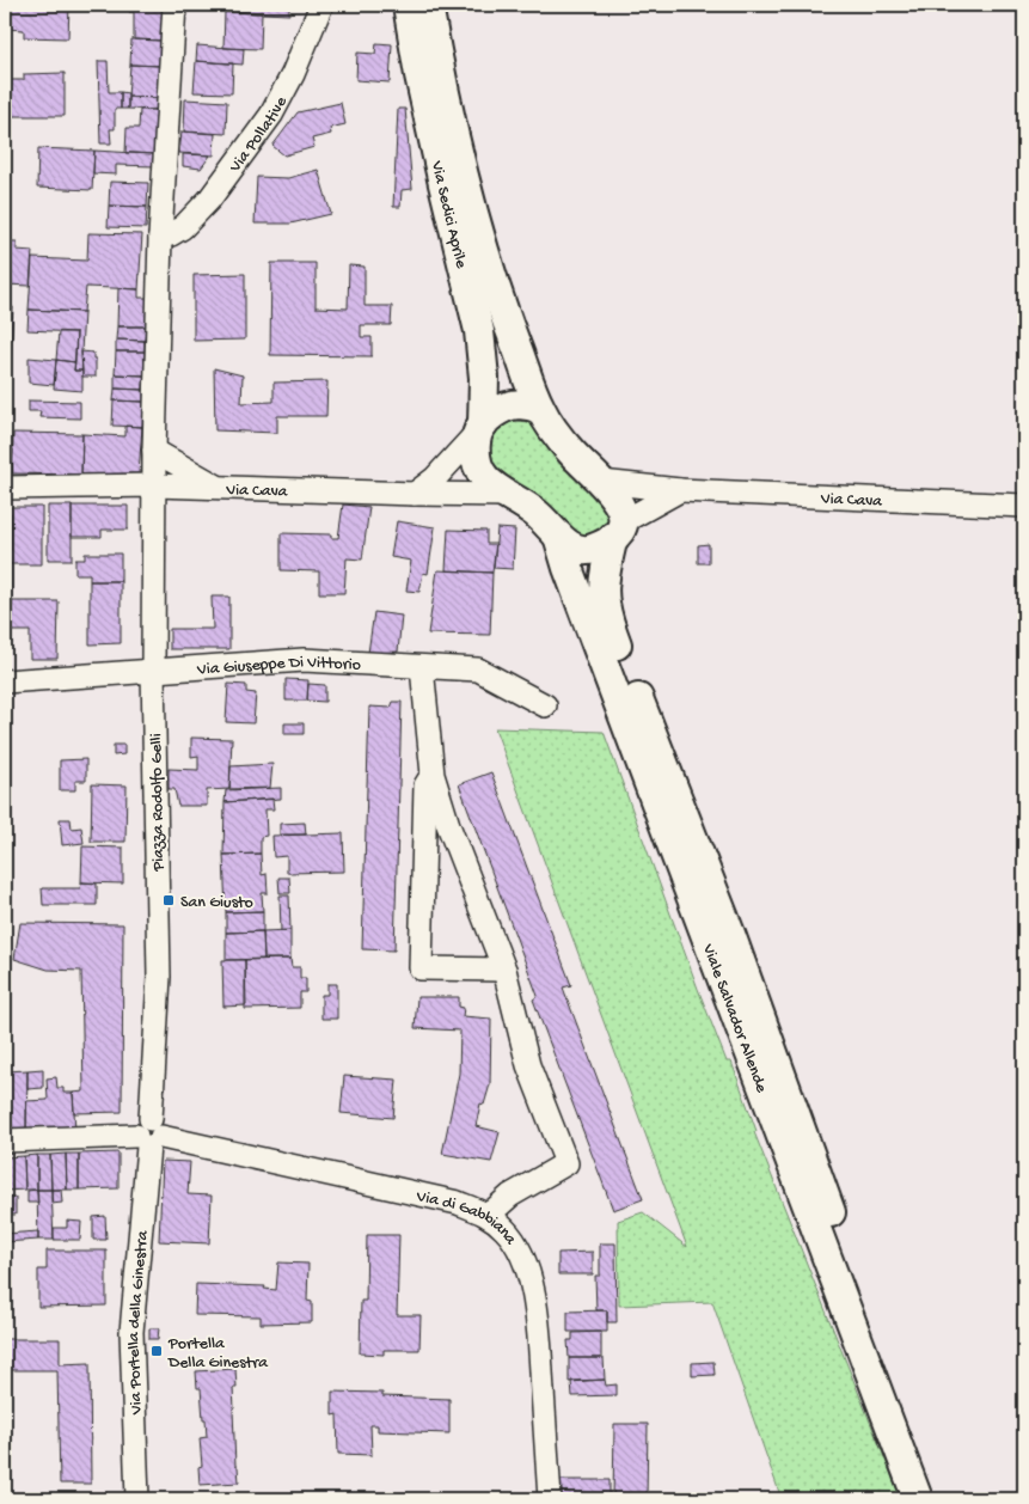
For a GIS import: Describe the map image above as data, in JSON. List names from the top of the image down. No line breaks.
{"streets":{"main road":["Via Sedici Aprile","Viale Salvador Allende"],"street":["Via Pollative","Via Cava","Via Giuseppe Di Vittorio","Piazza Rodolfo Gelli","Via di Gabbiana","Via Portella della Ginestra"]},"crossings":[["Via Sedici Aprile","Via Cava"],["Via Sedici Aprile","Viale Salvador Allende"],["Via Cava","Piazza Rodolfo Gelli"],["Via Giuseppe Di Vittorio","Piazza Rodolfo Gelli"],["Piazza Rodolfo Gelli","Via di Gabbiana"],["Piazza Rodolfo Gelli","Via Portella della Ginestra"],["Via di Gabbiana","Via Portella della Ginestra"]],"places":{"transit":["San Giusto","Portella Della Ginestra"]}}
